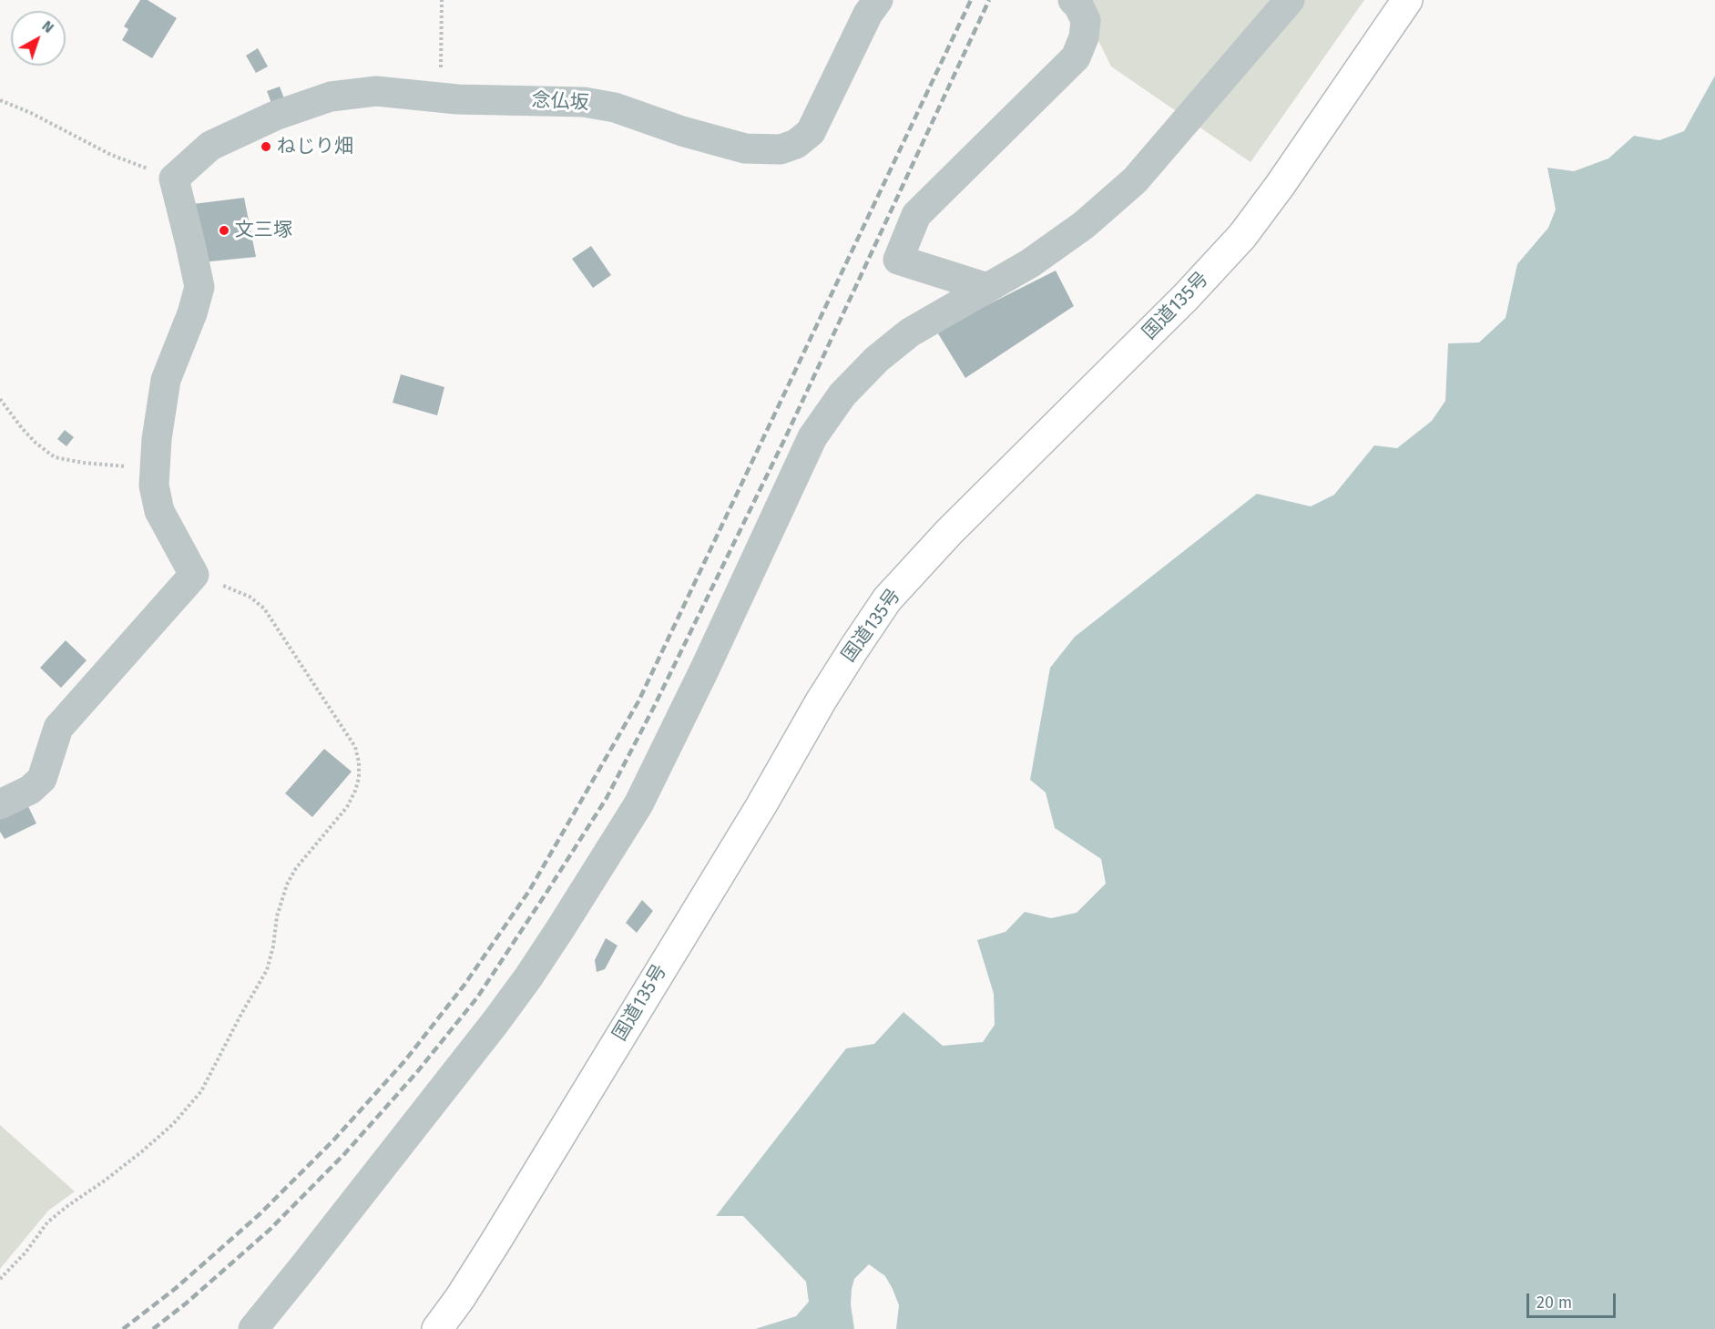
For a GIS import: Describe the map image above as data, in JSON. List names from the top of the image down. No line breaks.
{"streets":{"highway":["国道135号"],"street":["念仏坂"]},"places":["ねじり畑","文三塚"],"scale_bar":"20 m","north":"top right"}
